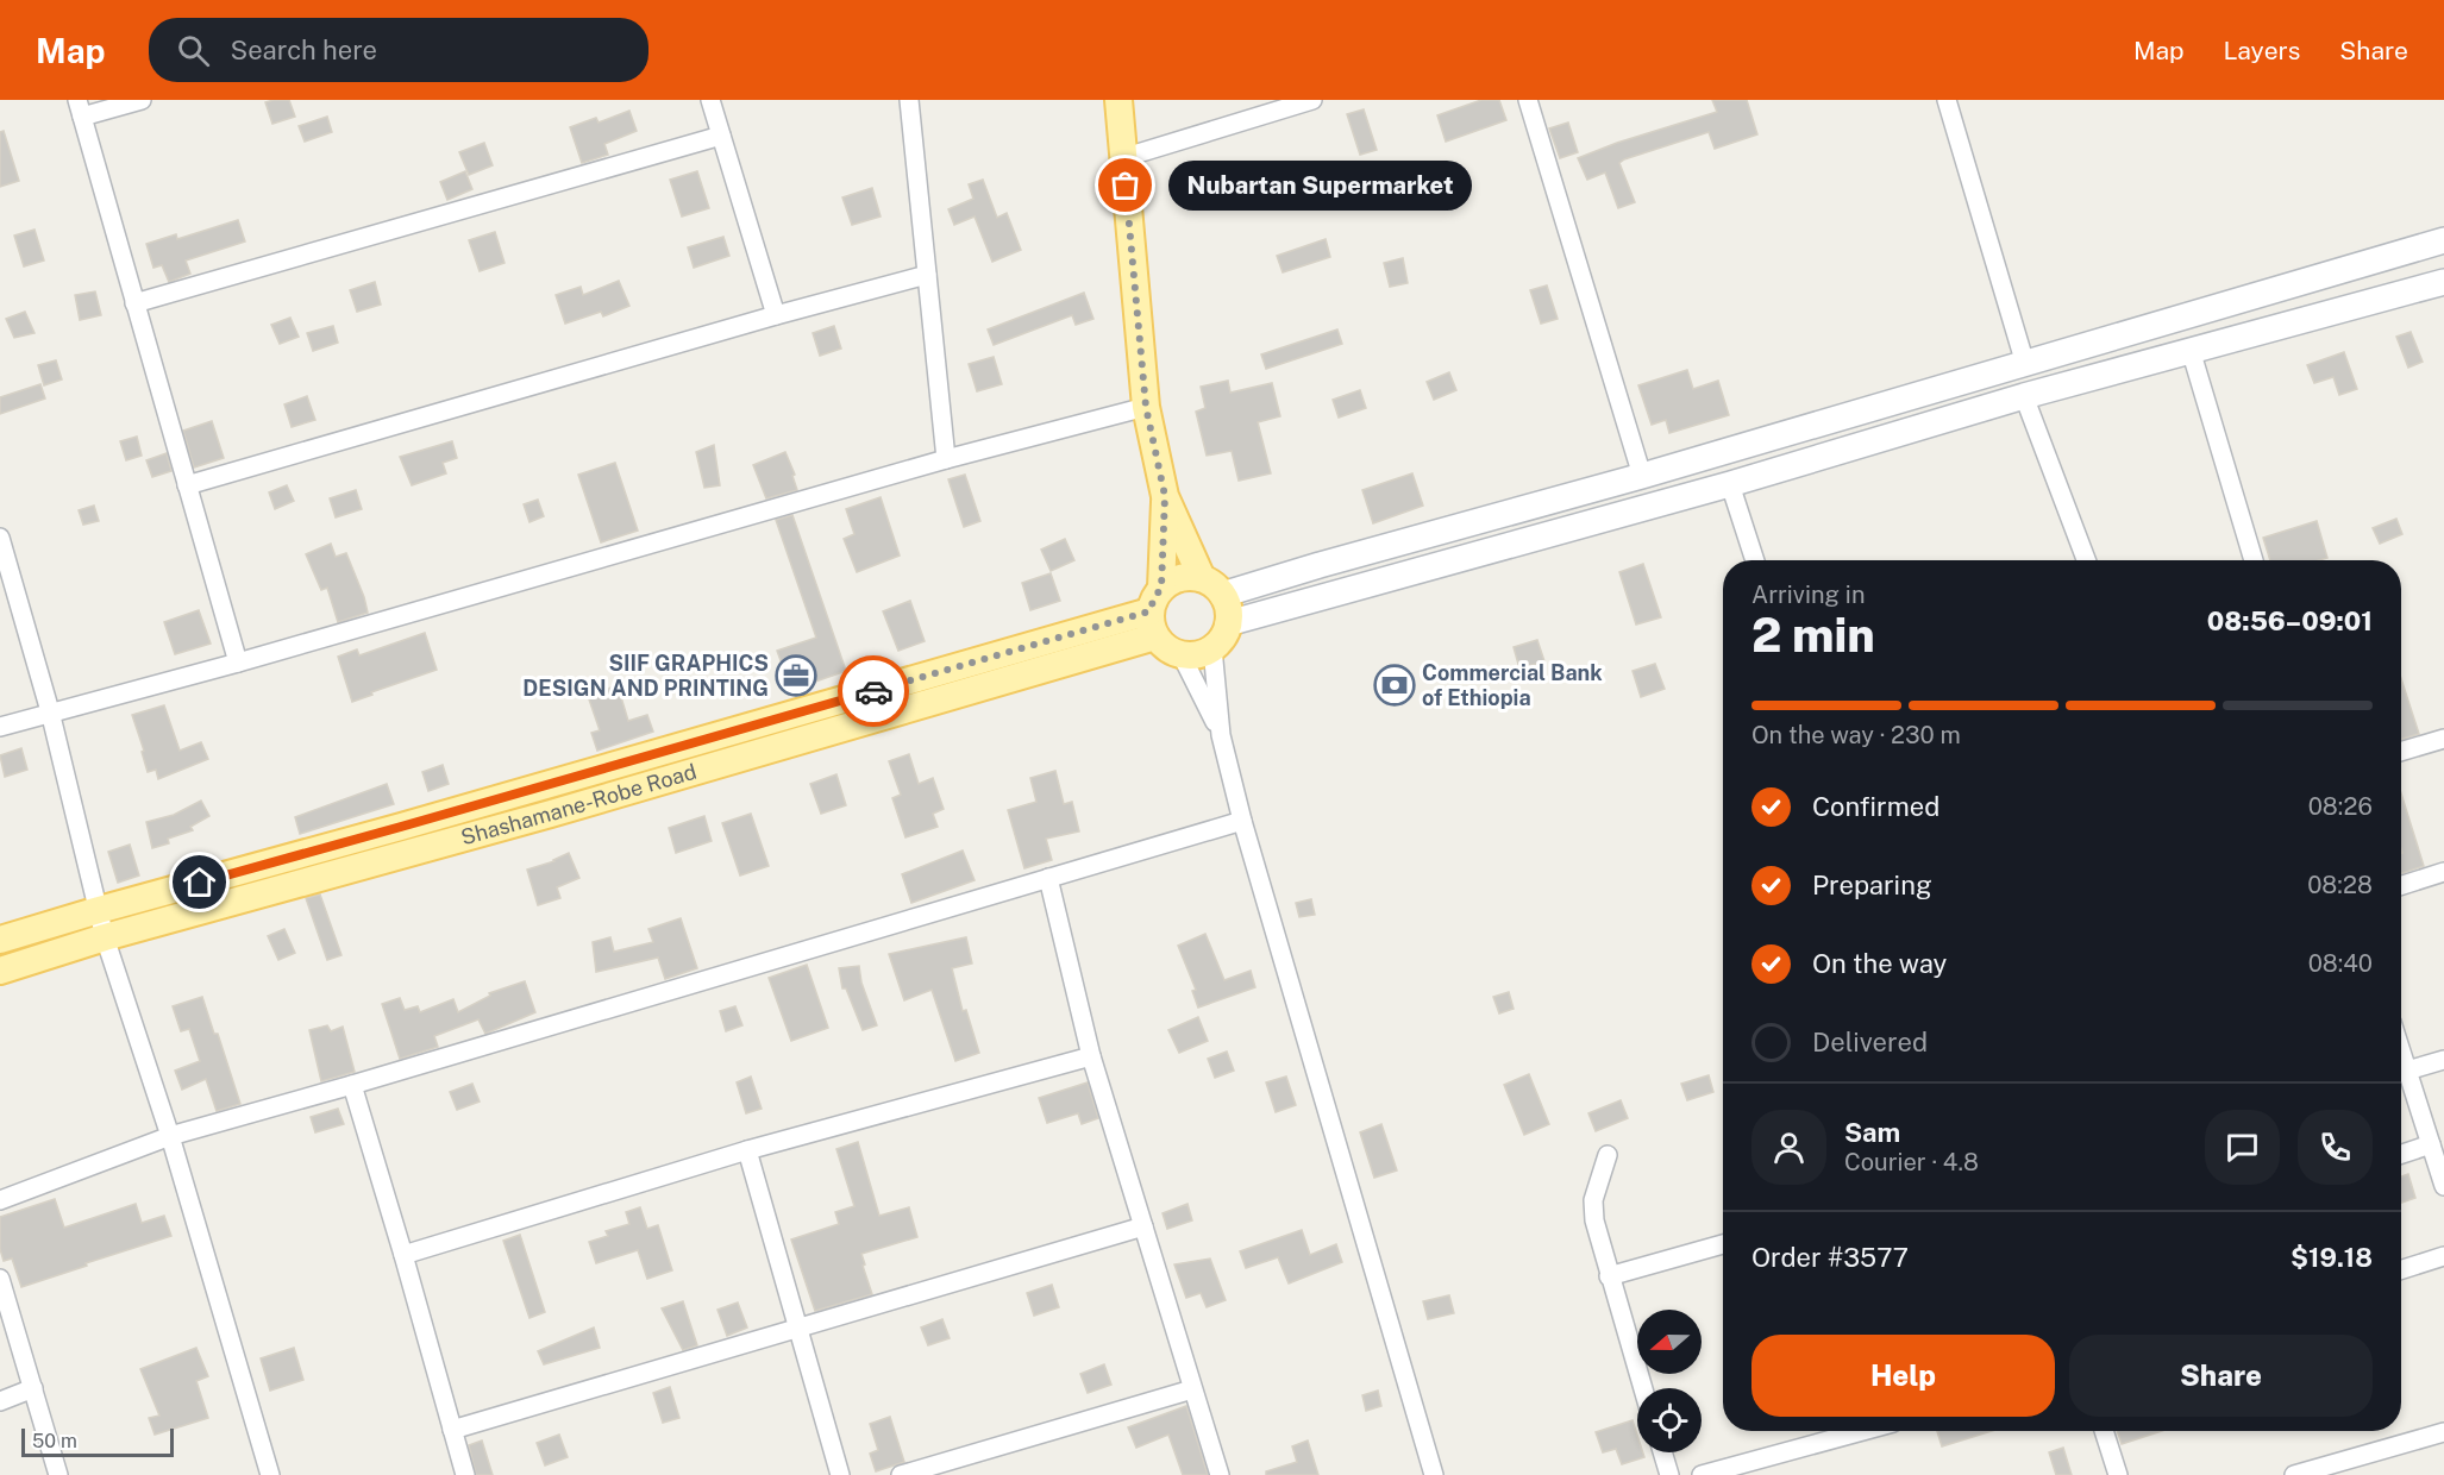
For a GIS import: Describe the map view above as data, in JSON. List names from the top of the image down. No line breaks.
{"streets":{"main road":["Shashamane-Robe Road"]},"places":{"other":["Nubartan Supermarket"],"office":["SIIF GRAPHICS DESIGN AND PRINTING"],"bank":["Commercial Bank of Ethiopia"]},"scale_bar":"50 m","north":"left","page":{"header":"Map","search":"Search here","nav":["Map","Layers","Share"],"bubble":"Nubartan Supermarket","heading":["2 min","Arriving in","08:56–09:01"],"panel":["Sam","Courier · 4.8","Order #3577","$19.18"],"bar":"On the way · 230 m","list":[["Confirmed","08:26"],["Preparing","08:28"],["On the way","08:40"],"Delivered"],"buttons":["Help","Share"],"scale":"50 m"}}
